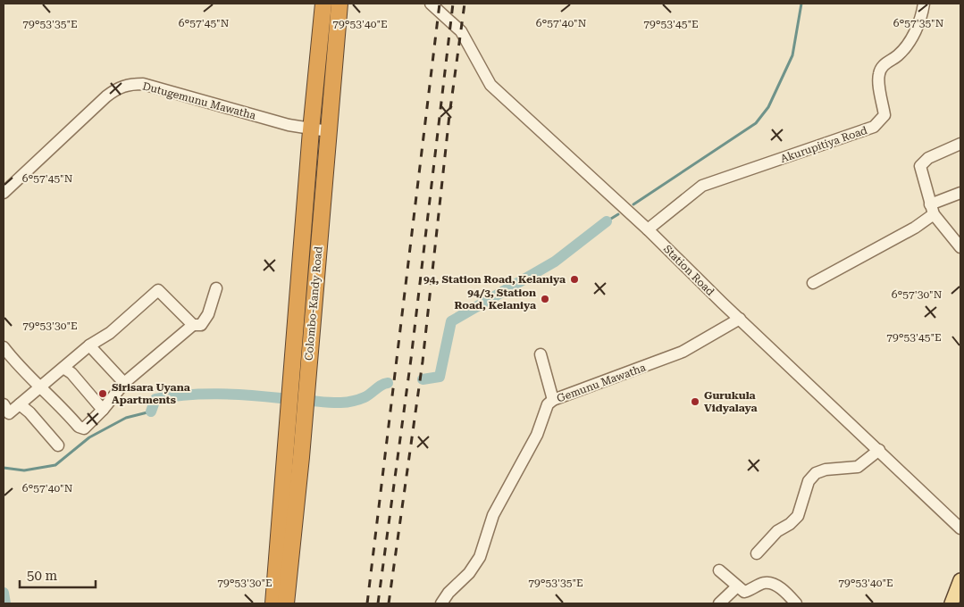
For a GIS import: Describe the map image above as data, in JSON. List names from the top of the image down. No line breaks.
{"streets":{"highway":["Colombo-Kandy Road"],"street":["Dutugemunu Mawatha","Akurupitiya Road","Station Road","Gemunu Mawatha"]},"crossings":[["Dutugemunu Mawatha","Colombo-Kandy Road"],["Akurupitiya Road","Station Road"],["Station Road","Gemunu Mawatha"]],"places":["94, Station Road, Kelaniya","94/3, Station Road, Kelaniya","Sirisara Uyana Apartments","Gurukula Vidyalaya"],"scale_bar":"50 m","coordinates":["6°57'45\"N","6°57'40\"N","6°57'35\"N","79°53'35\"E","79°53'40\"E","79°53'45\"E","6°57'30\"N","79°53'30\"E"]}
